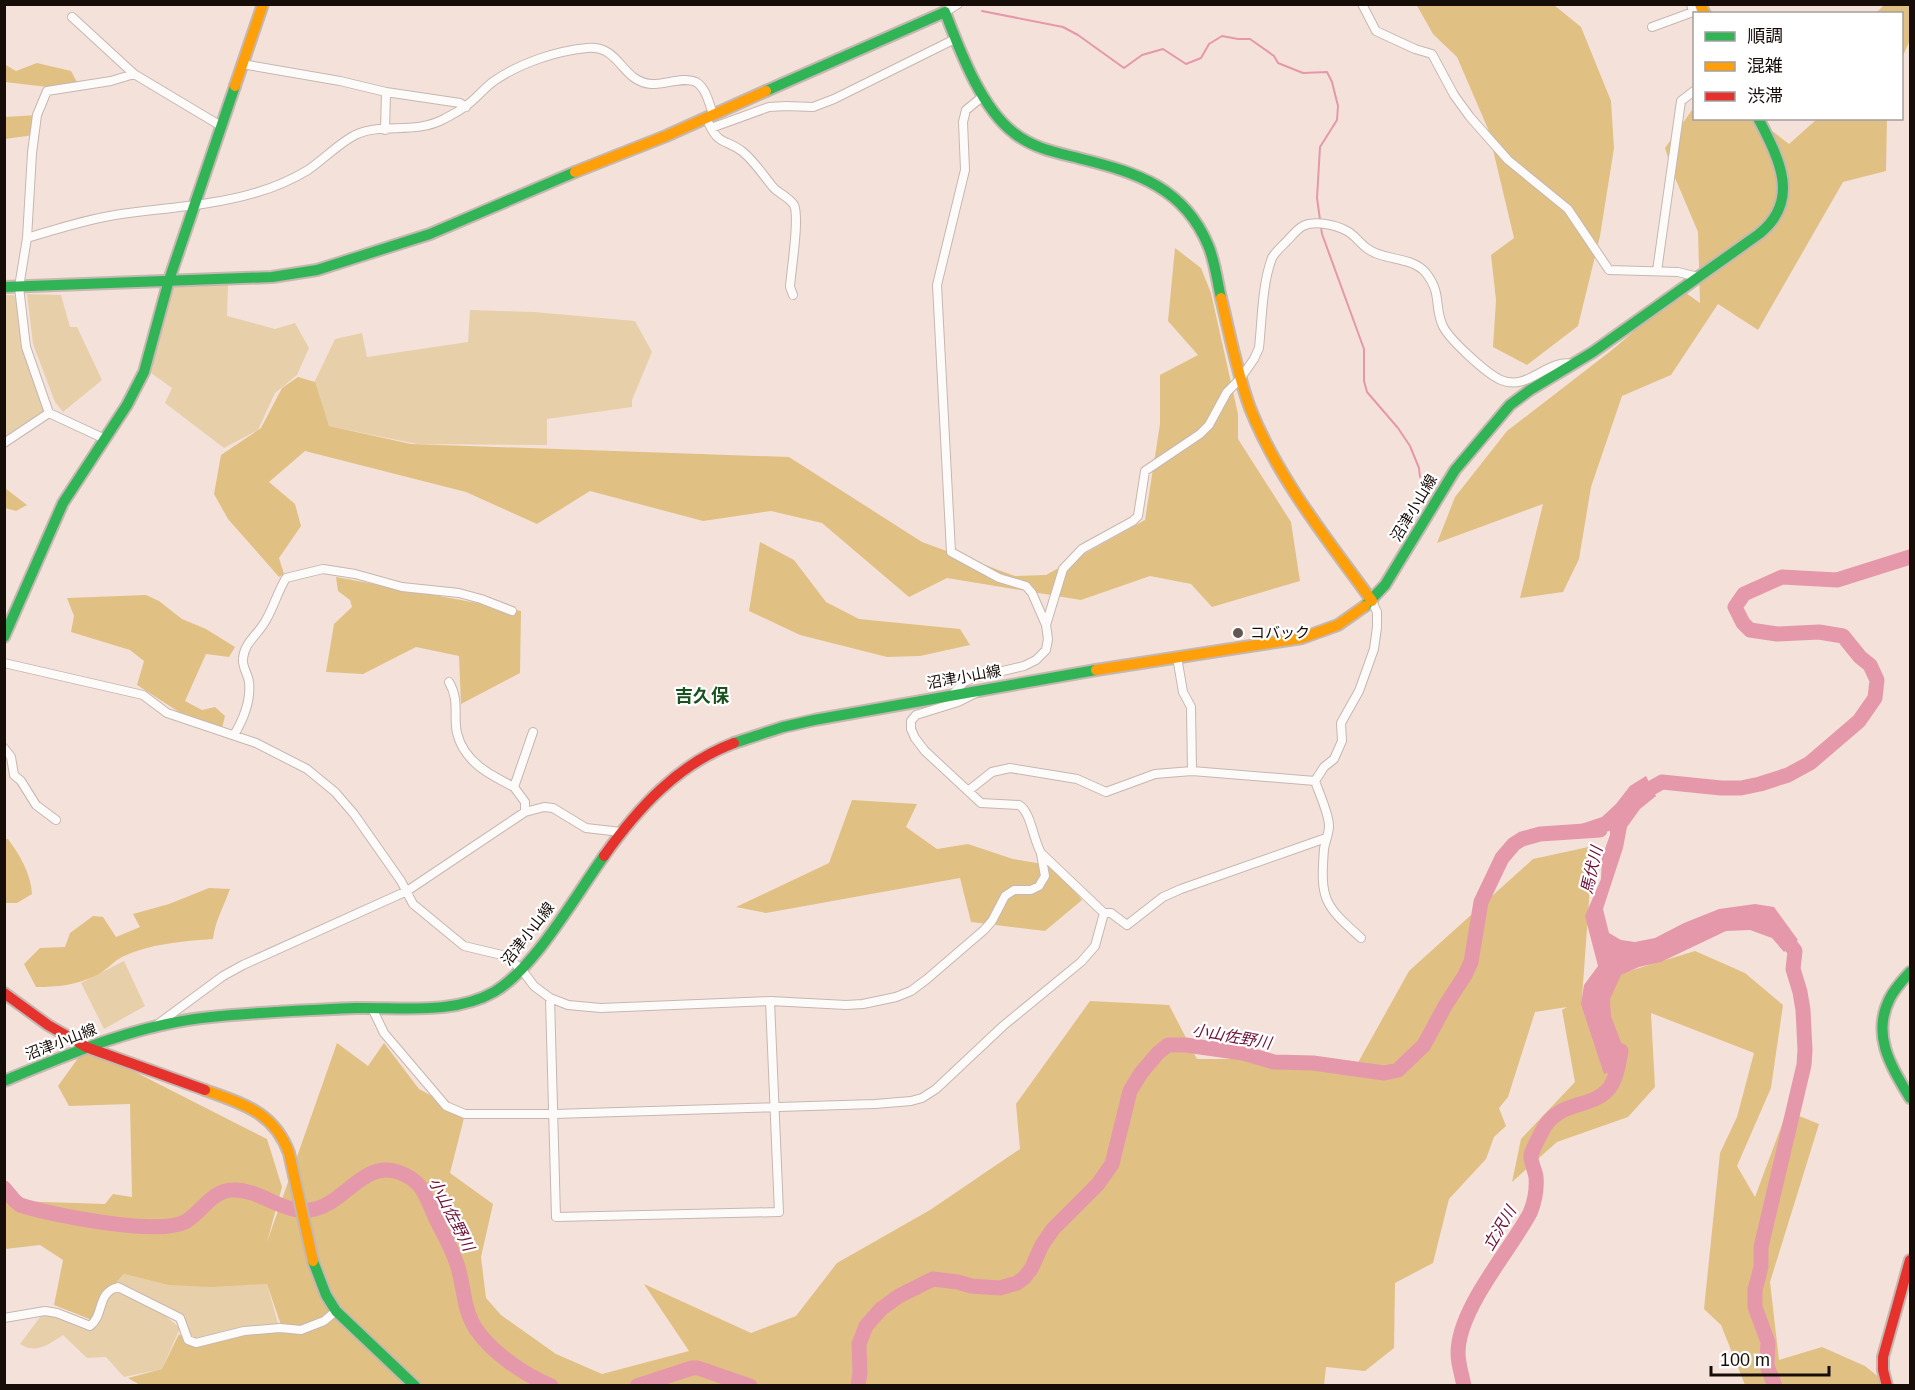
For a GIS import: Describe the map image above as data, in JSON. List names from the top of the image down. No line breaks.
{"streets":{"street":["沼津小山線"]},"districts":["吉久保"],"water":["馬伏川","小山佐野川","立沢川"],"places":["コバック"],"legend":["順調","混雑","渋滞"],"scale_bar":"100 m"}
